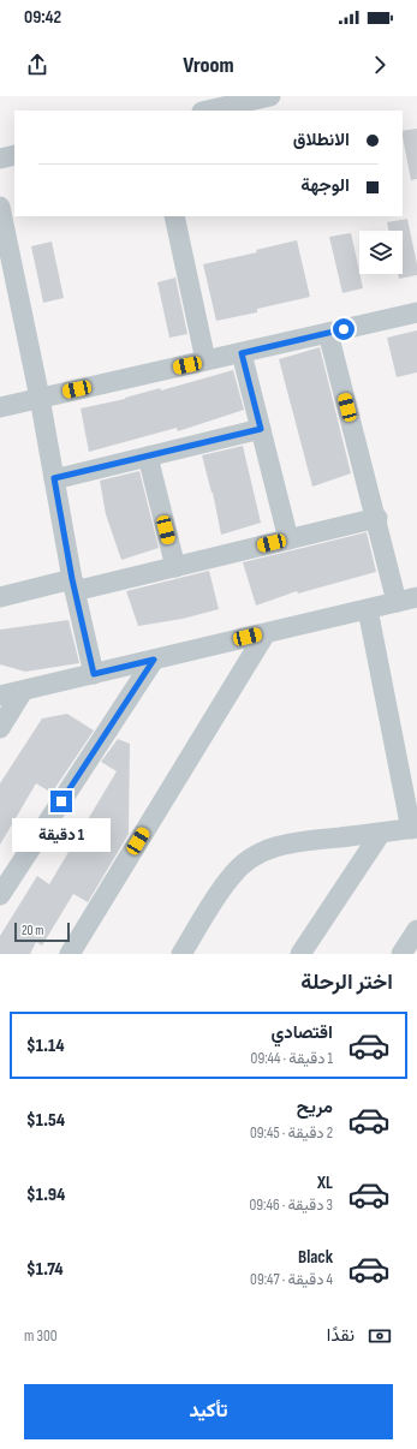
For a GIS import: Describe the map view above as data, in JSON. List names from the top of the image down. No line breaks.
{"scale_bar":"20 m","page":{"status":"09:42","header":"Vroom","banner":["الانطلاق","الوجهة"],"bubble":"1 دقيقة","scale":"20 m","heading":"اختر الرحلة","list":[{"name":"اقتصادي","note":"1 دقيقة · 09:44","value":"$1.14"},{"name":"مريح","note":"2 دقيقة · 09:45","value":"$1.54"},{"name":"XL","note":"3 دقيقة · 09:46","value":"$1.94"},{"name":"Black","note":"4 دقيقة · 09:47","value":"$1.74"}],"pay":["نقدًا","300 m"],"buttons":"تأكيد"}}
